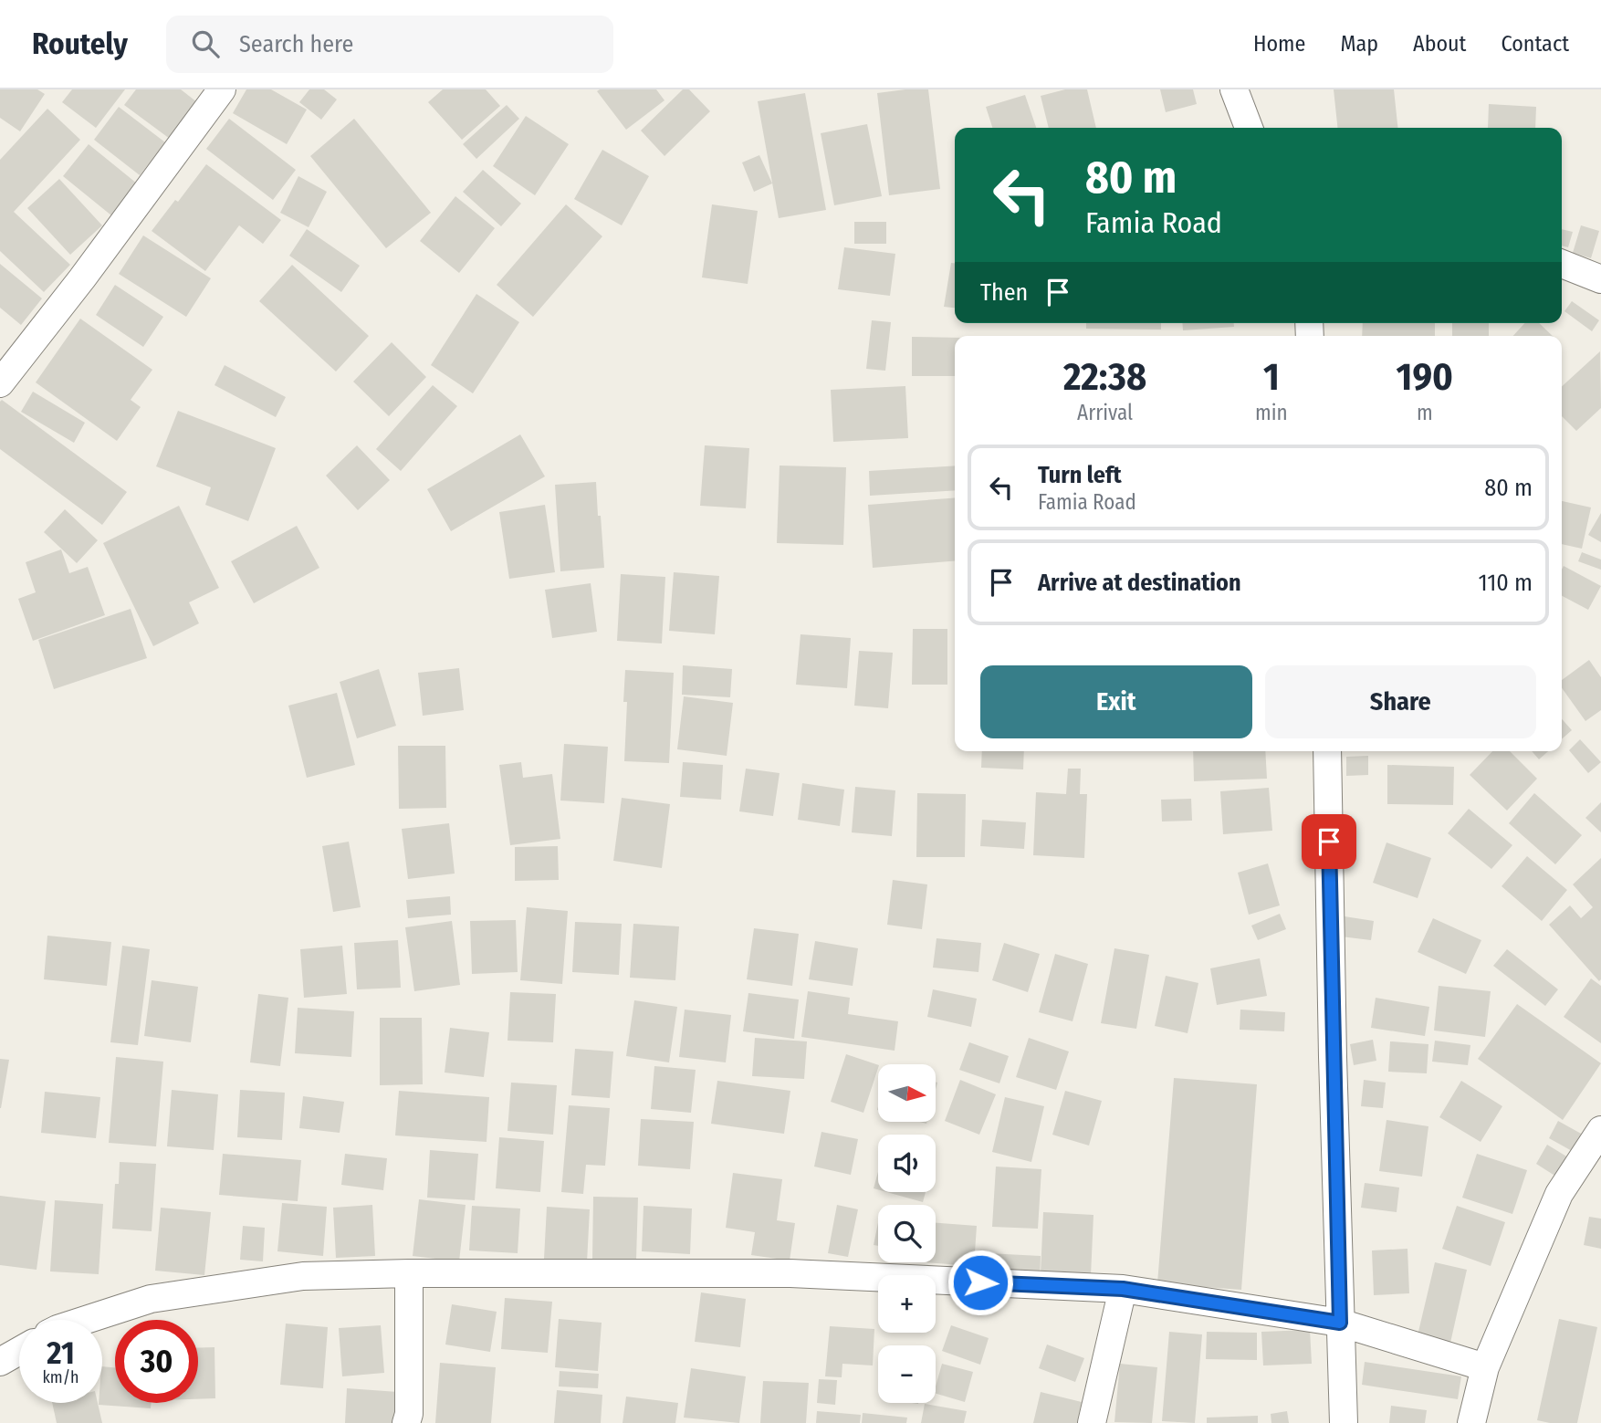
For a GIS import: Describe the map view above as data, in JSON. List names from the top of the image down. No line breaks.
{"north":"right","page":{"header":"Routely","search":"Search here","nav":["Home","Map","About","Contact"],"turn":["80 m","Famia Road"],"then":"Then","eta":["22:38","Arrival","1","min","190","m"],"list":[{"name":"Turn left","note":"Famia Road","value":"80 m"},{"name":"Arrive at destination","value":"110 m"}],"buttons":["Exit","Share"],"map_buttons":["+","−"],"speed":"21 km/h","limit":"30"}}
